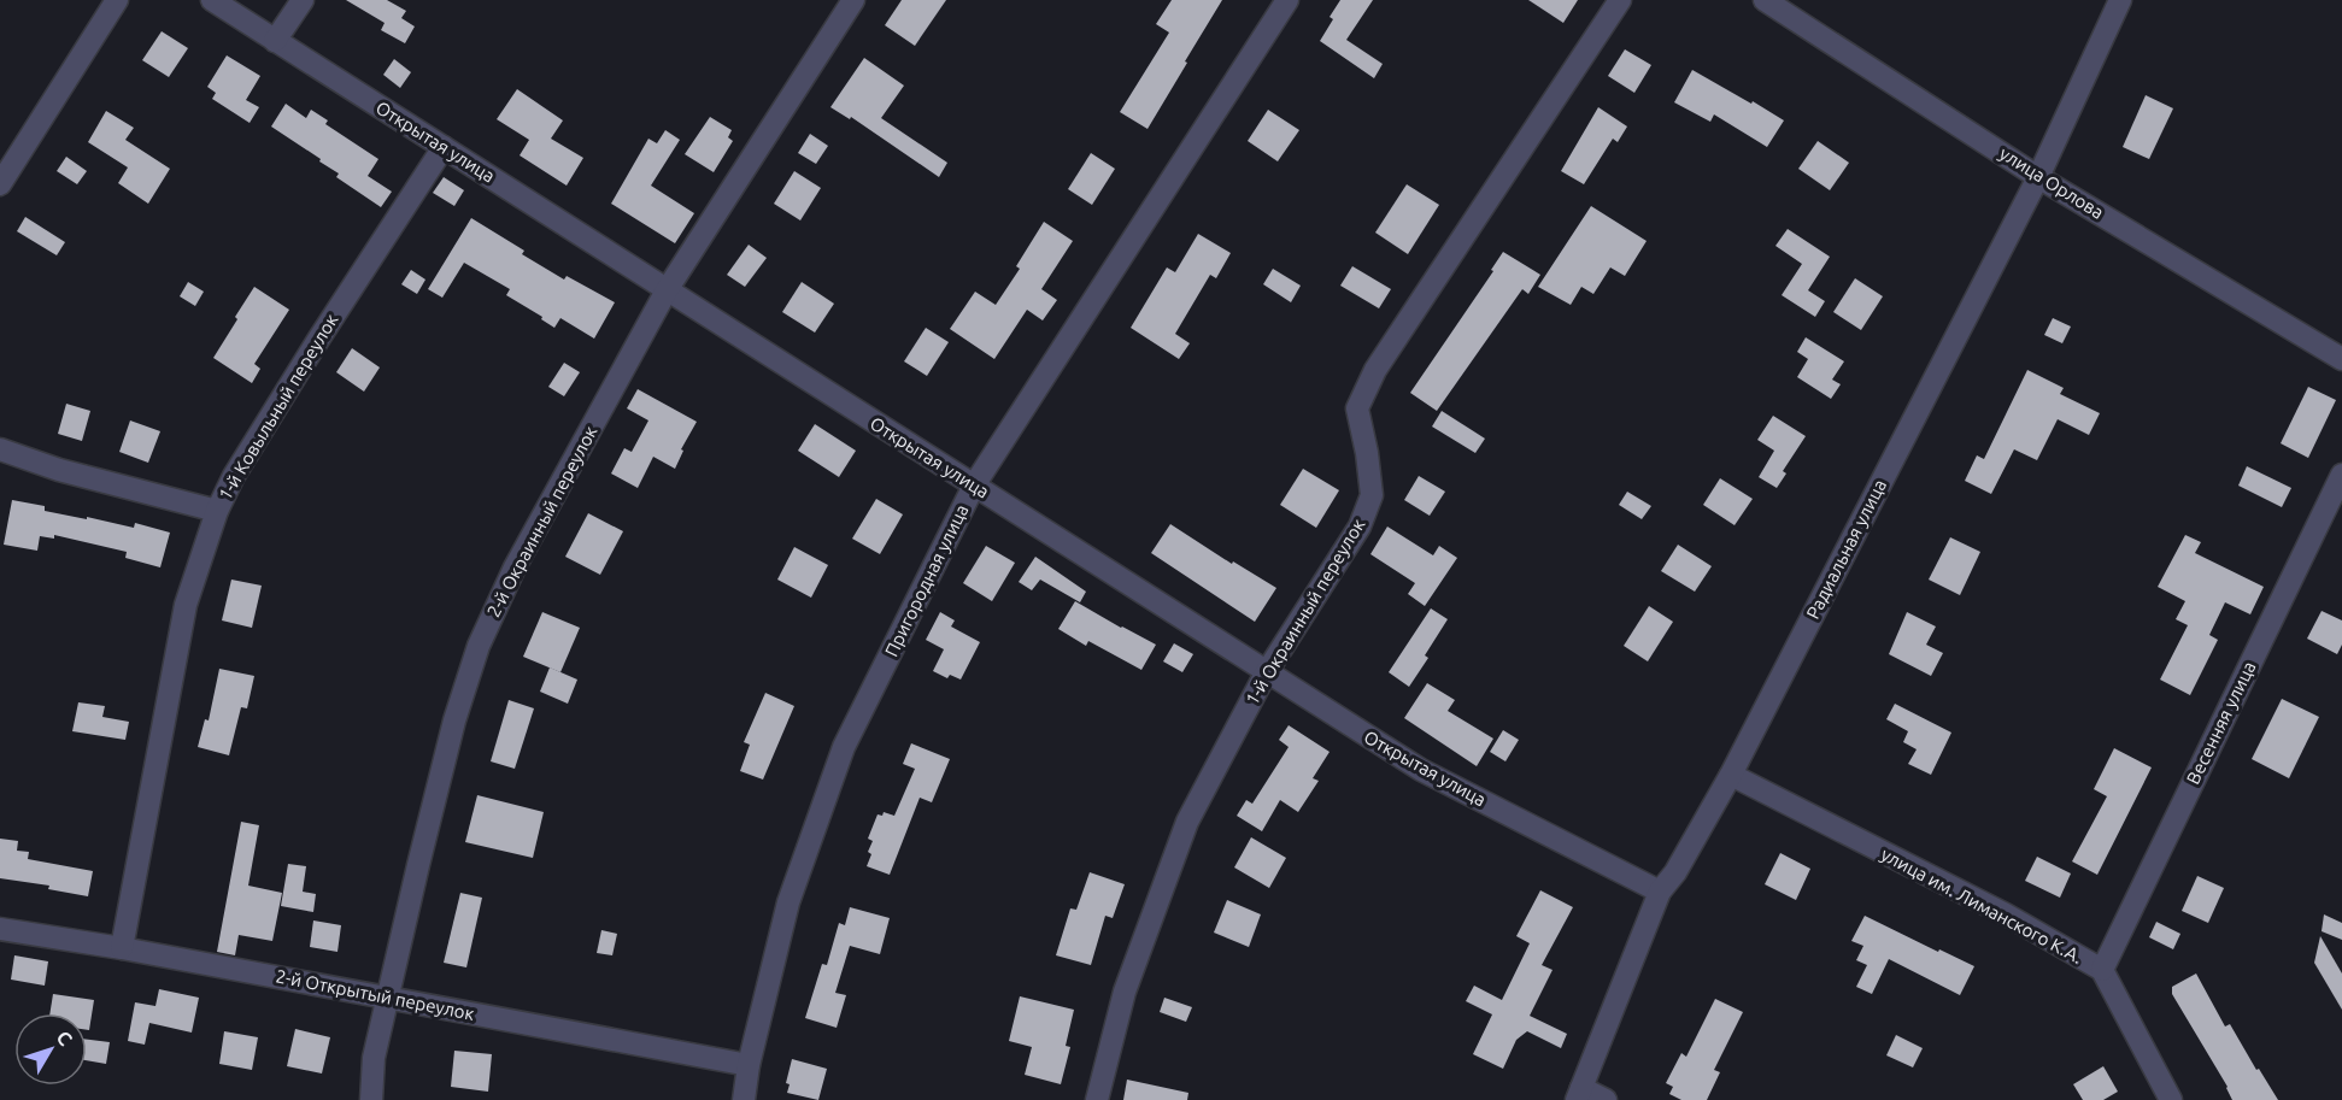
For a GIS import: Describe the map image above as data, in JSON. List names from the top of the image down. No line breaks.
{"streets":{"street":["Открытая улица","улица Орлова","1-й Ковыльный переулок","2-й Окраинный переулок","Радиальная улица","Пригородная улица","1-й Окраинный переулок","Весенняя улица","улица им. Лиманского К.А.","2-й Открытый переулок"]},"crossings":[["Открытая улица","1-й Ковыльный переулок"],["Открытая улица","2-й Окраинный переулок"],["Открытая улица","Радиальная улица"],["Открытая улица","Пригородная улица"],["Открытая улица","1-й Окраинный переулок"],["улица Орлова","Радиальная улица"],["1-й Ковыльный переулок","2-й Открытый переулок"],["2-й Окраинный переулок","2-й Открытый переулок"],["Радиальная улица","улица им. Лиманского К.А."],["Пригородная улица","2-й Открытый переулок"],["Весенняя улица","улица им. Лиманского К.А."]],"north":"top right"}
